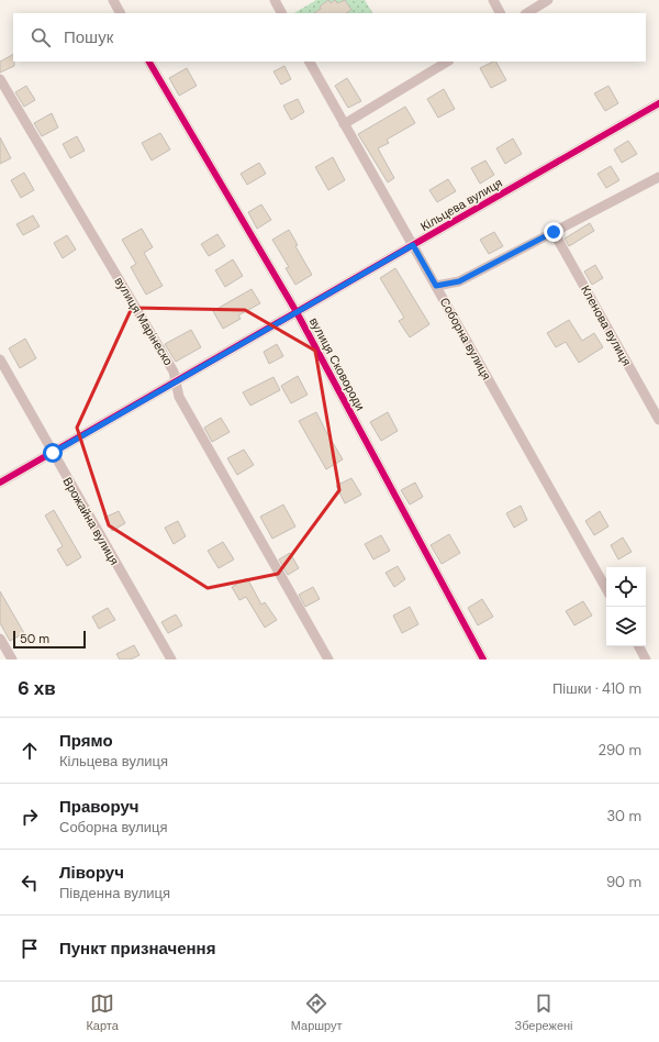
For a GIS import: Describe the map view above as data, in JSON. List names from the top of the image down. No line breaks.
{"streets":{"street":["Кільцева вулиця","вулиця Марінеско","Кленова вулиця","Соборна вулиця","вулиця Сковороди","Врожайна вулиця"]},"crossings":[["Кільцева вулиця","вулиця Марінеско"],["Кільцева вулиця","Соборна вулиця"],["Кільцева вулиця","вулиця Сковороди"],["Кільцева вулиця","Врожайна вулиця"]],"scale_bar":"50 m","page":{"search":"Пошук","scale":"50 m","heading":["6 хв","Пішки · 410 m"],"list":[["Прямо","Кільцева вулиця","290 m"],["Праворуч","Соборна вулиця","30 m"],["Ліворуч","Південна вулиця","90 m"],"Пункт призначення"],"nav":["Карта","Маршрут","Збережені"]}}
